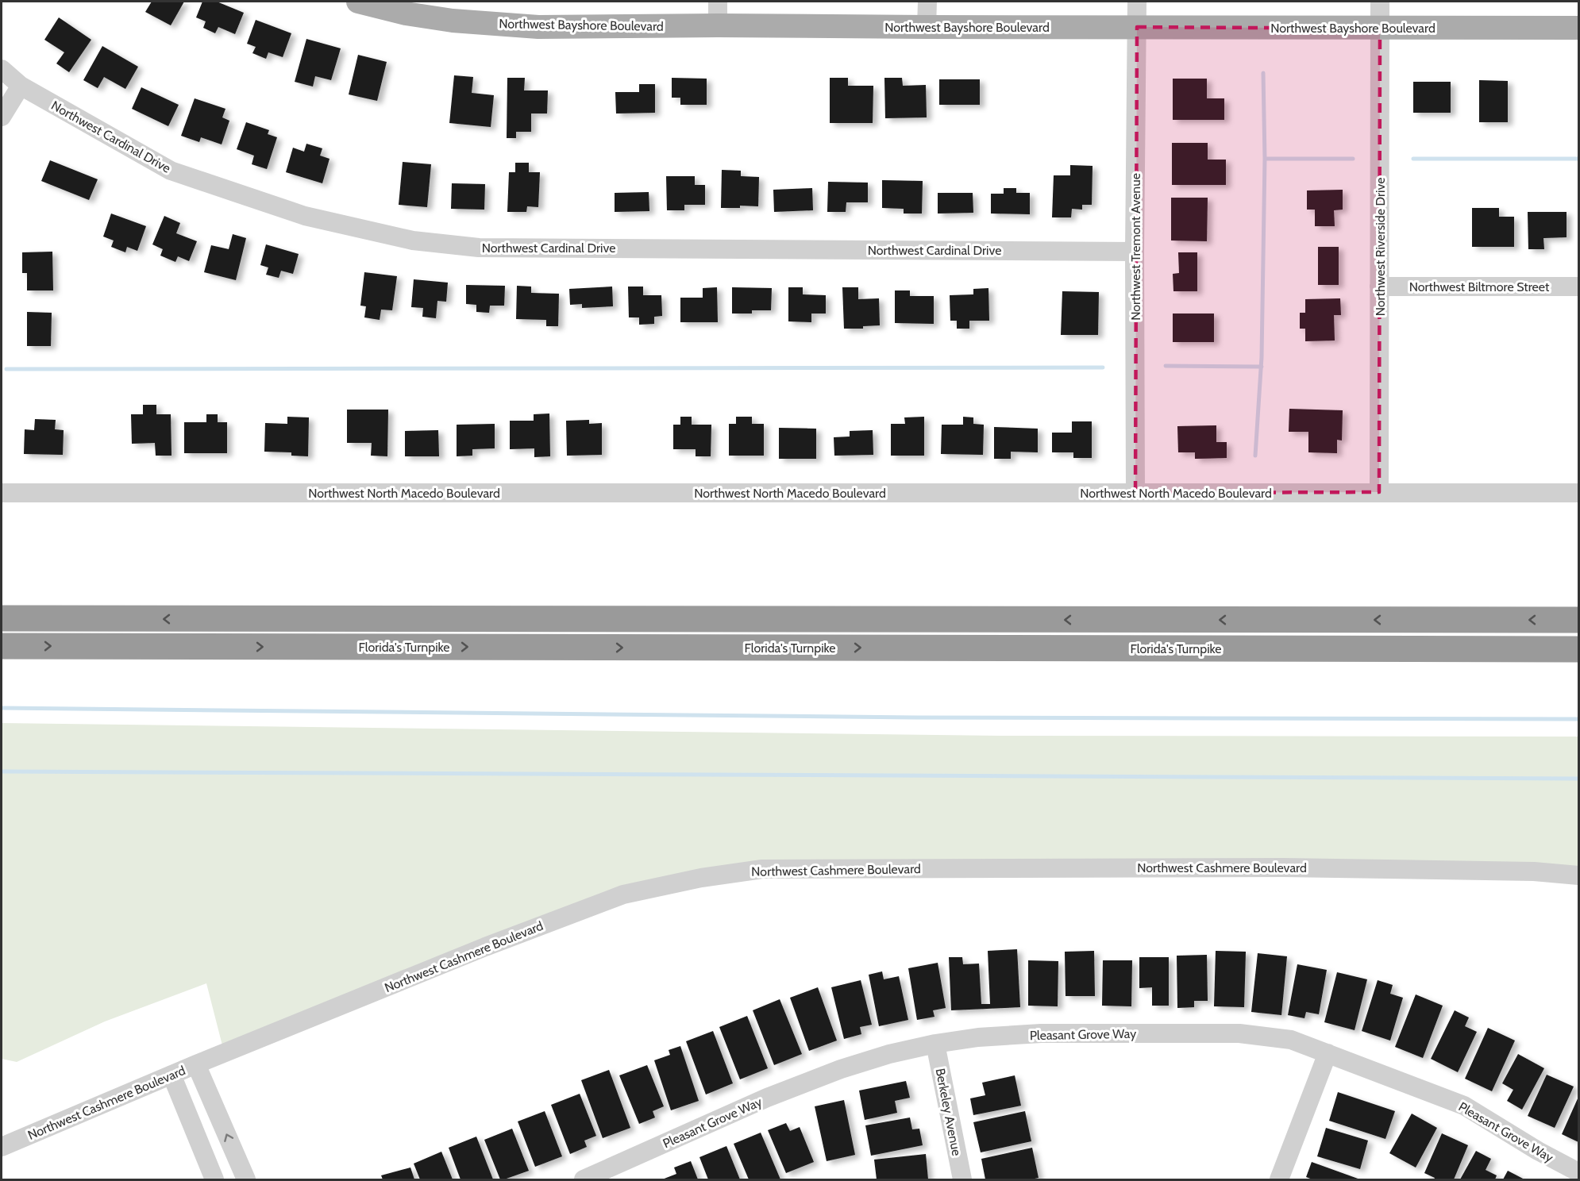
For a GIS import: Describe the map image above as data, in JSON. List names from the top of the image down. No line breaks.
{"streets":{"highway":["Florida's Turnpike"],"main road":["Northwest Bayshore Boulevard"],"street":["Northwest Cardinal Drive","Northwest Tremont Avenue","Northwest Riverside Drive","Northwest Biltmore Street","Northwest North Macedo Boulevard","Northwest Cashmere Boulevard","Pleasant Grove Way","Berkeley Avenue"]},"crossings":[["Northwest Bayshore Boulevard","Northwest Tremont Avenue"],["Northwest Bayshore Boulevard","Northwest Riverside Drive"],["Northwest Cardinal Drive","Northwest Tremont Avenue"],["Northwest Tremont Avenue","Northwest North Macedo Boulevard"],["Northwest Riverside Drive","Northwest Biltmore Street"],["Northwest Riverside Drive","Northwest North Macedo Boulevard"],["Pleasant Grove Way","Berkeley Avenue"]]}
